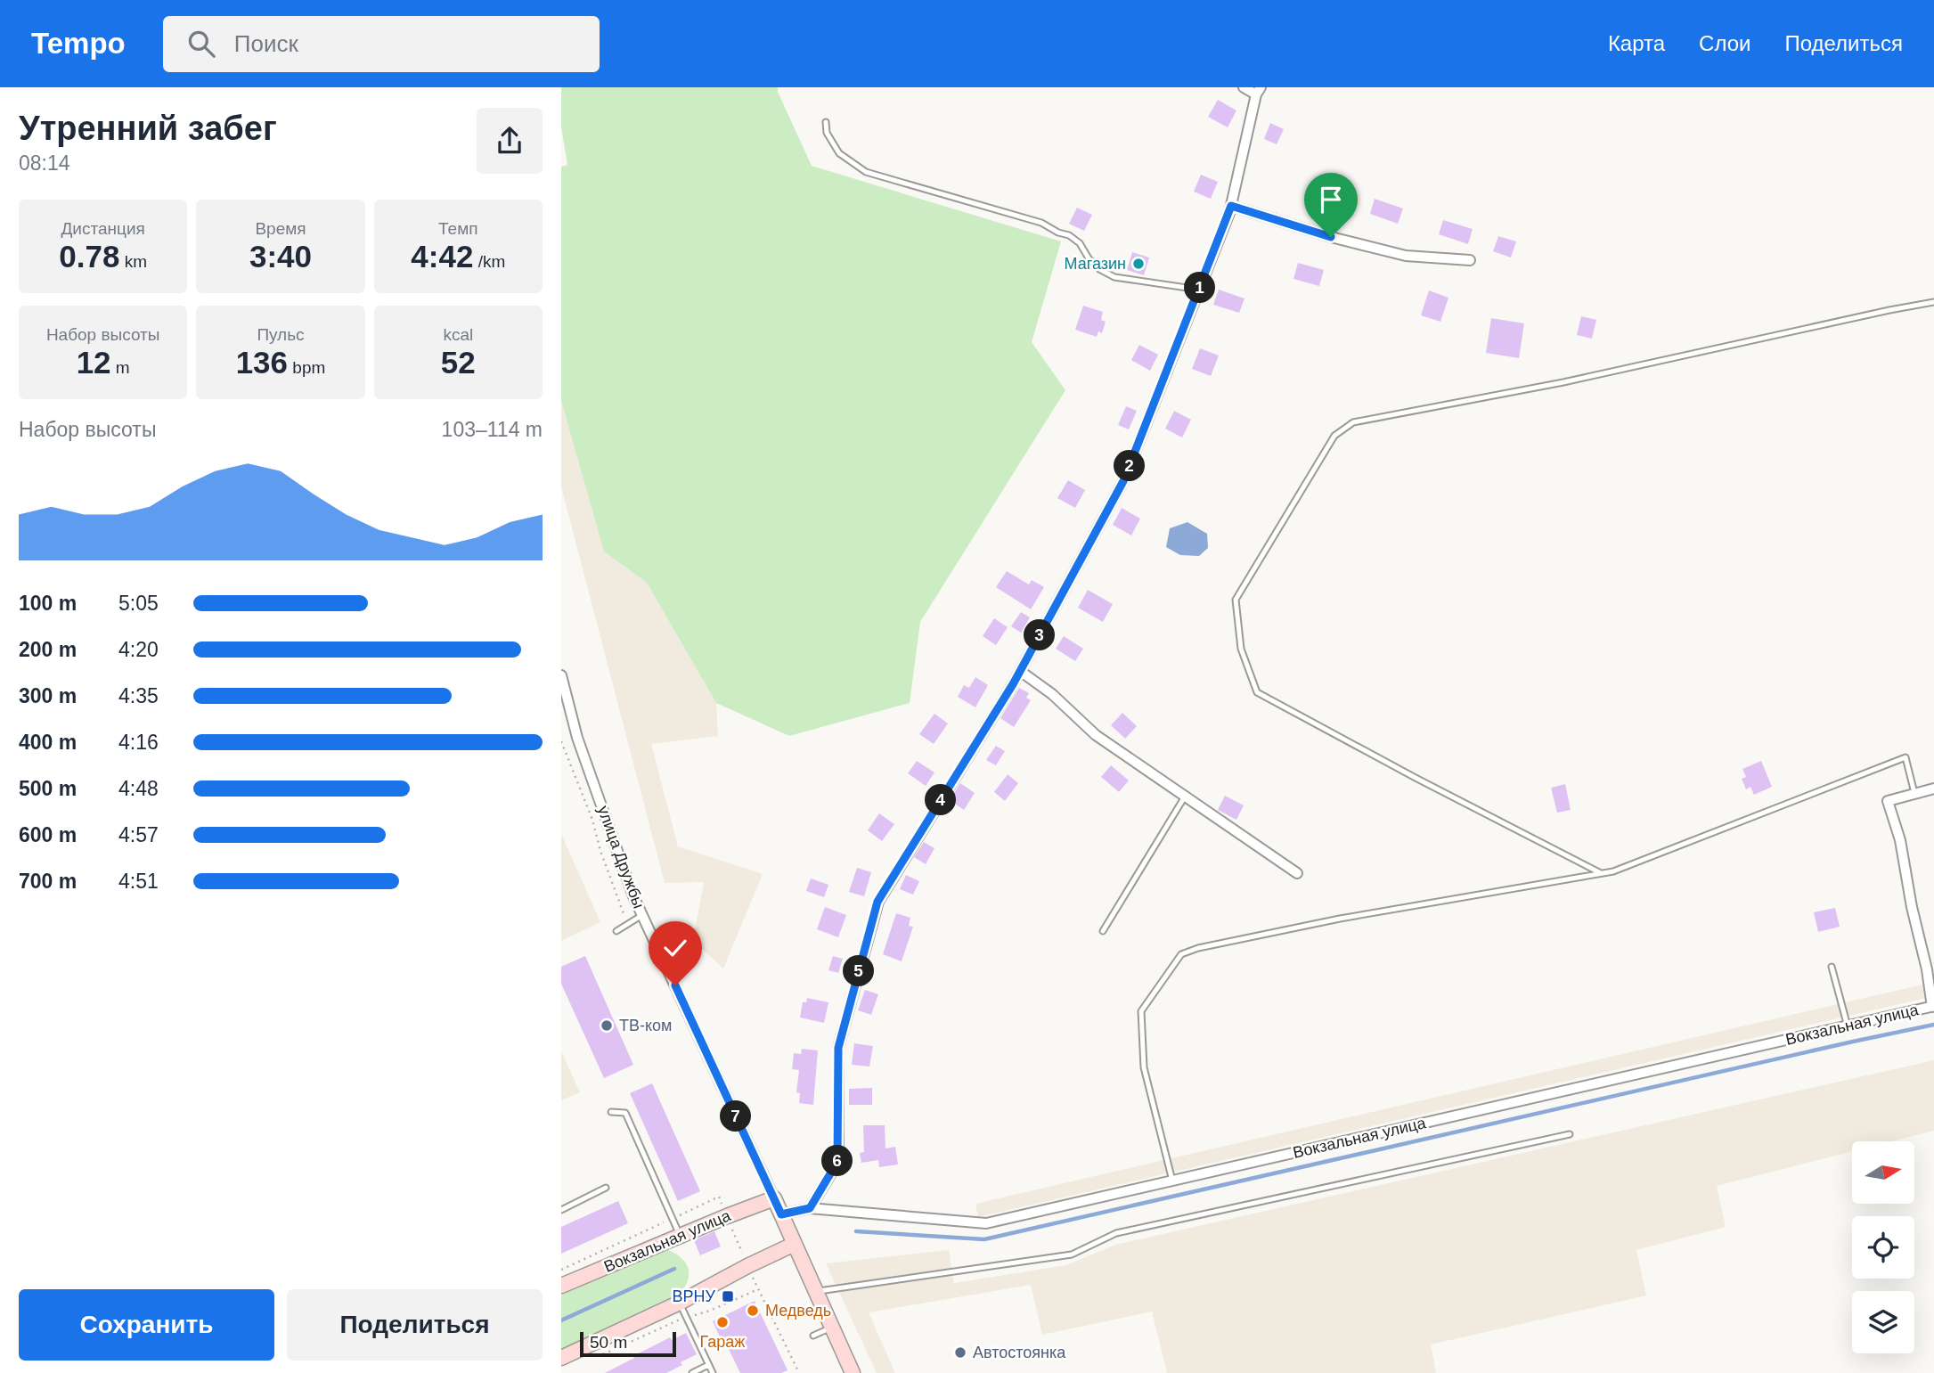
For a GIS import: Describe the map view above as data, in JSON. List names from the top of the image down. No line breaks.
{"streets":{"street":["улица Дружбы","Вокзальная улица"]},"crossings":[["улица Дружбы","Вокзальная улица"]],"places":{"other":["Магазин","ТВ-ком","Медведь","Гараж","Автостоянка"],"transit":["ВРНУ"]},"scale_bar":"50 m","north":"right","page":{"header":"Tempo","search":"Поиск","nav":["Карта","Слои","Поделиться"],"heading":["Утренний забег","08:14"],"stats":[["Дистанция","0.78 km"],["Время","3:40"],["Темп","4:42 /km"],["Набор высоты","12 m"],["Пульс","136 bpm"],["kcal","52"]],"pins":["1","2","3","4","5","7","6"],"chart":["Набор высоты","103–114 m"],"list":[{"name":"100 m","note":"5:05"},{"name":"200 m","note":"4:20"},{"name":"300 m","note":"4:35"},{"name":"400 m","note":"4:16"},{"name":"500 m","note":"4:48"},{"name":"600 m","note":"4:57"},{"name":"700 m","note":"4:51"}],"buttons":["Сохранить","Поделиться"],"scale":"50 m"}}
